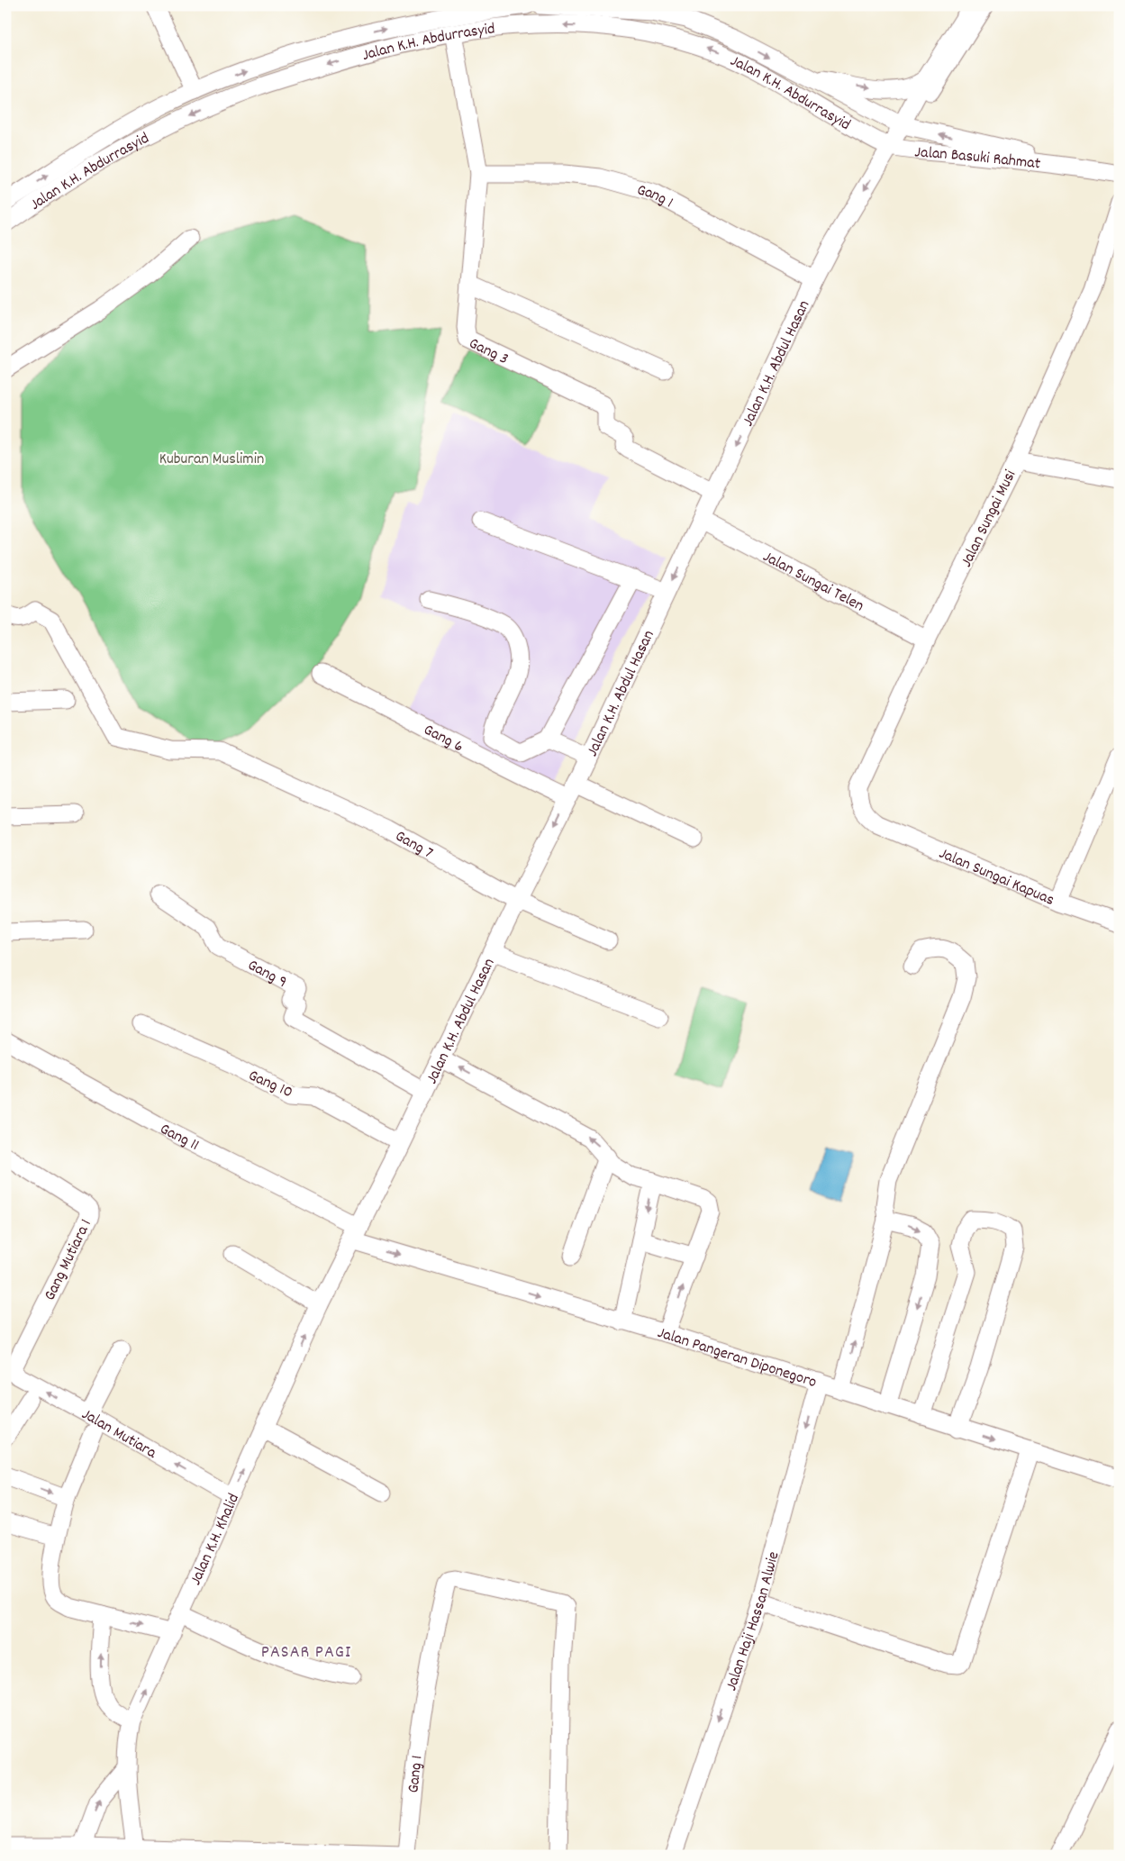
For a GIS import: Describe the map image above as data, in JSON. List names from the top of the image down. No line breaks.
{"streets":{"street":["Jalan K.H. Abdurrasyid","Jalan Basuki Rahmat","Gang 1","Gang 3","Jalan K.H. Abdul Hasan","Jalan Sungai Musi","Jalan Sungai Telen","Gang 6","Gang 7","Jalan Sungai Kapuas","Gang 9","Gang 10","Gang 11","Gang Mutiara 1","Jalan Pangeran Diponegoro","Jalan Mutiara","Jalan K.H. Khalid","Jalan Haji Hassan Alwie"]},"crossings":[["Jalan K.H. Abdurrasyid","Jalan Basuki Rahmat"],["Jalan K.H. Abdurrasyid","Gang 3"],["Jalan K.H. Abdurrasyid","Jalan K.H. Abdul Hasan"],["Jalan Basuki Rahmat","Jalan K.H. Abdul Hasan"],["Gang 1","Gang 3"],["Gang 1","Jalan K.H. Abdul Hasan"],["Gang 3","Jalan K.H. Abdul Hasan"],["Jalan K.H. Abdul Hasan","Jalan Sungai Telen"],["Jalan K.H. Abdul Hasan","Gang 6"],["Jalan K.H. Abdul Hasan","Gang 7"],["Jalan K.H. Abdul Hasan","Gang 9"],["Jalan K.H. Abdul Hasan","Gang 10"],["Jalan K.H. Abdul Hasan","Gang 11"],["Jalan K.H. Abdul Hasan","Jalan Pangeran Diponegoro"],["Jalan K.H. Abdul Hasan","Jalan K.H. Khalid"],["Jalan Sungai Musi","Jalan Sungai Telen"],["Jalan Sungai Musi","Jalan Sungai Kapuas"],["Gang 11","Jalan Pangeran Diponegoro"],["Gang 11","Jalan K.H. Khalid"],["Gang Mutiara 1","Jalan Mutiara"],["Jalan Pangeran Diponegoro","Jalan K.H. Khalid"],["Jalan Pangeran Diponegoro","Jalan Haji Hassan Alwie"],["Jalan Mutiara","Jalan K.H. Khalid"]],"one_way":["Jalan K.H. Abdul Hasan","Jalan Pangeran Diponegoro","Jalan K.H. Khalid","Jalan Haji Hassan Alwie"],"districts":["PASAR PAGI"],"parks":["Kuburan Muslimin"]}
